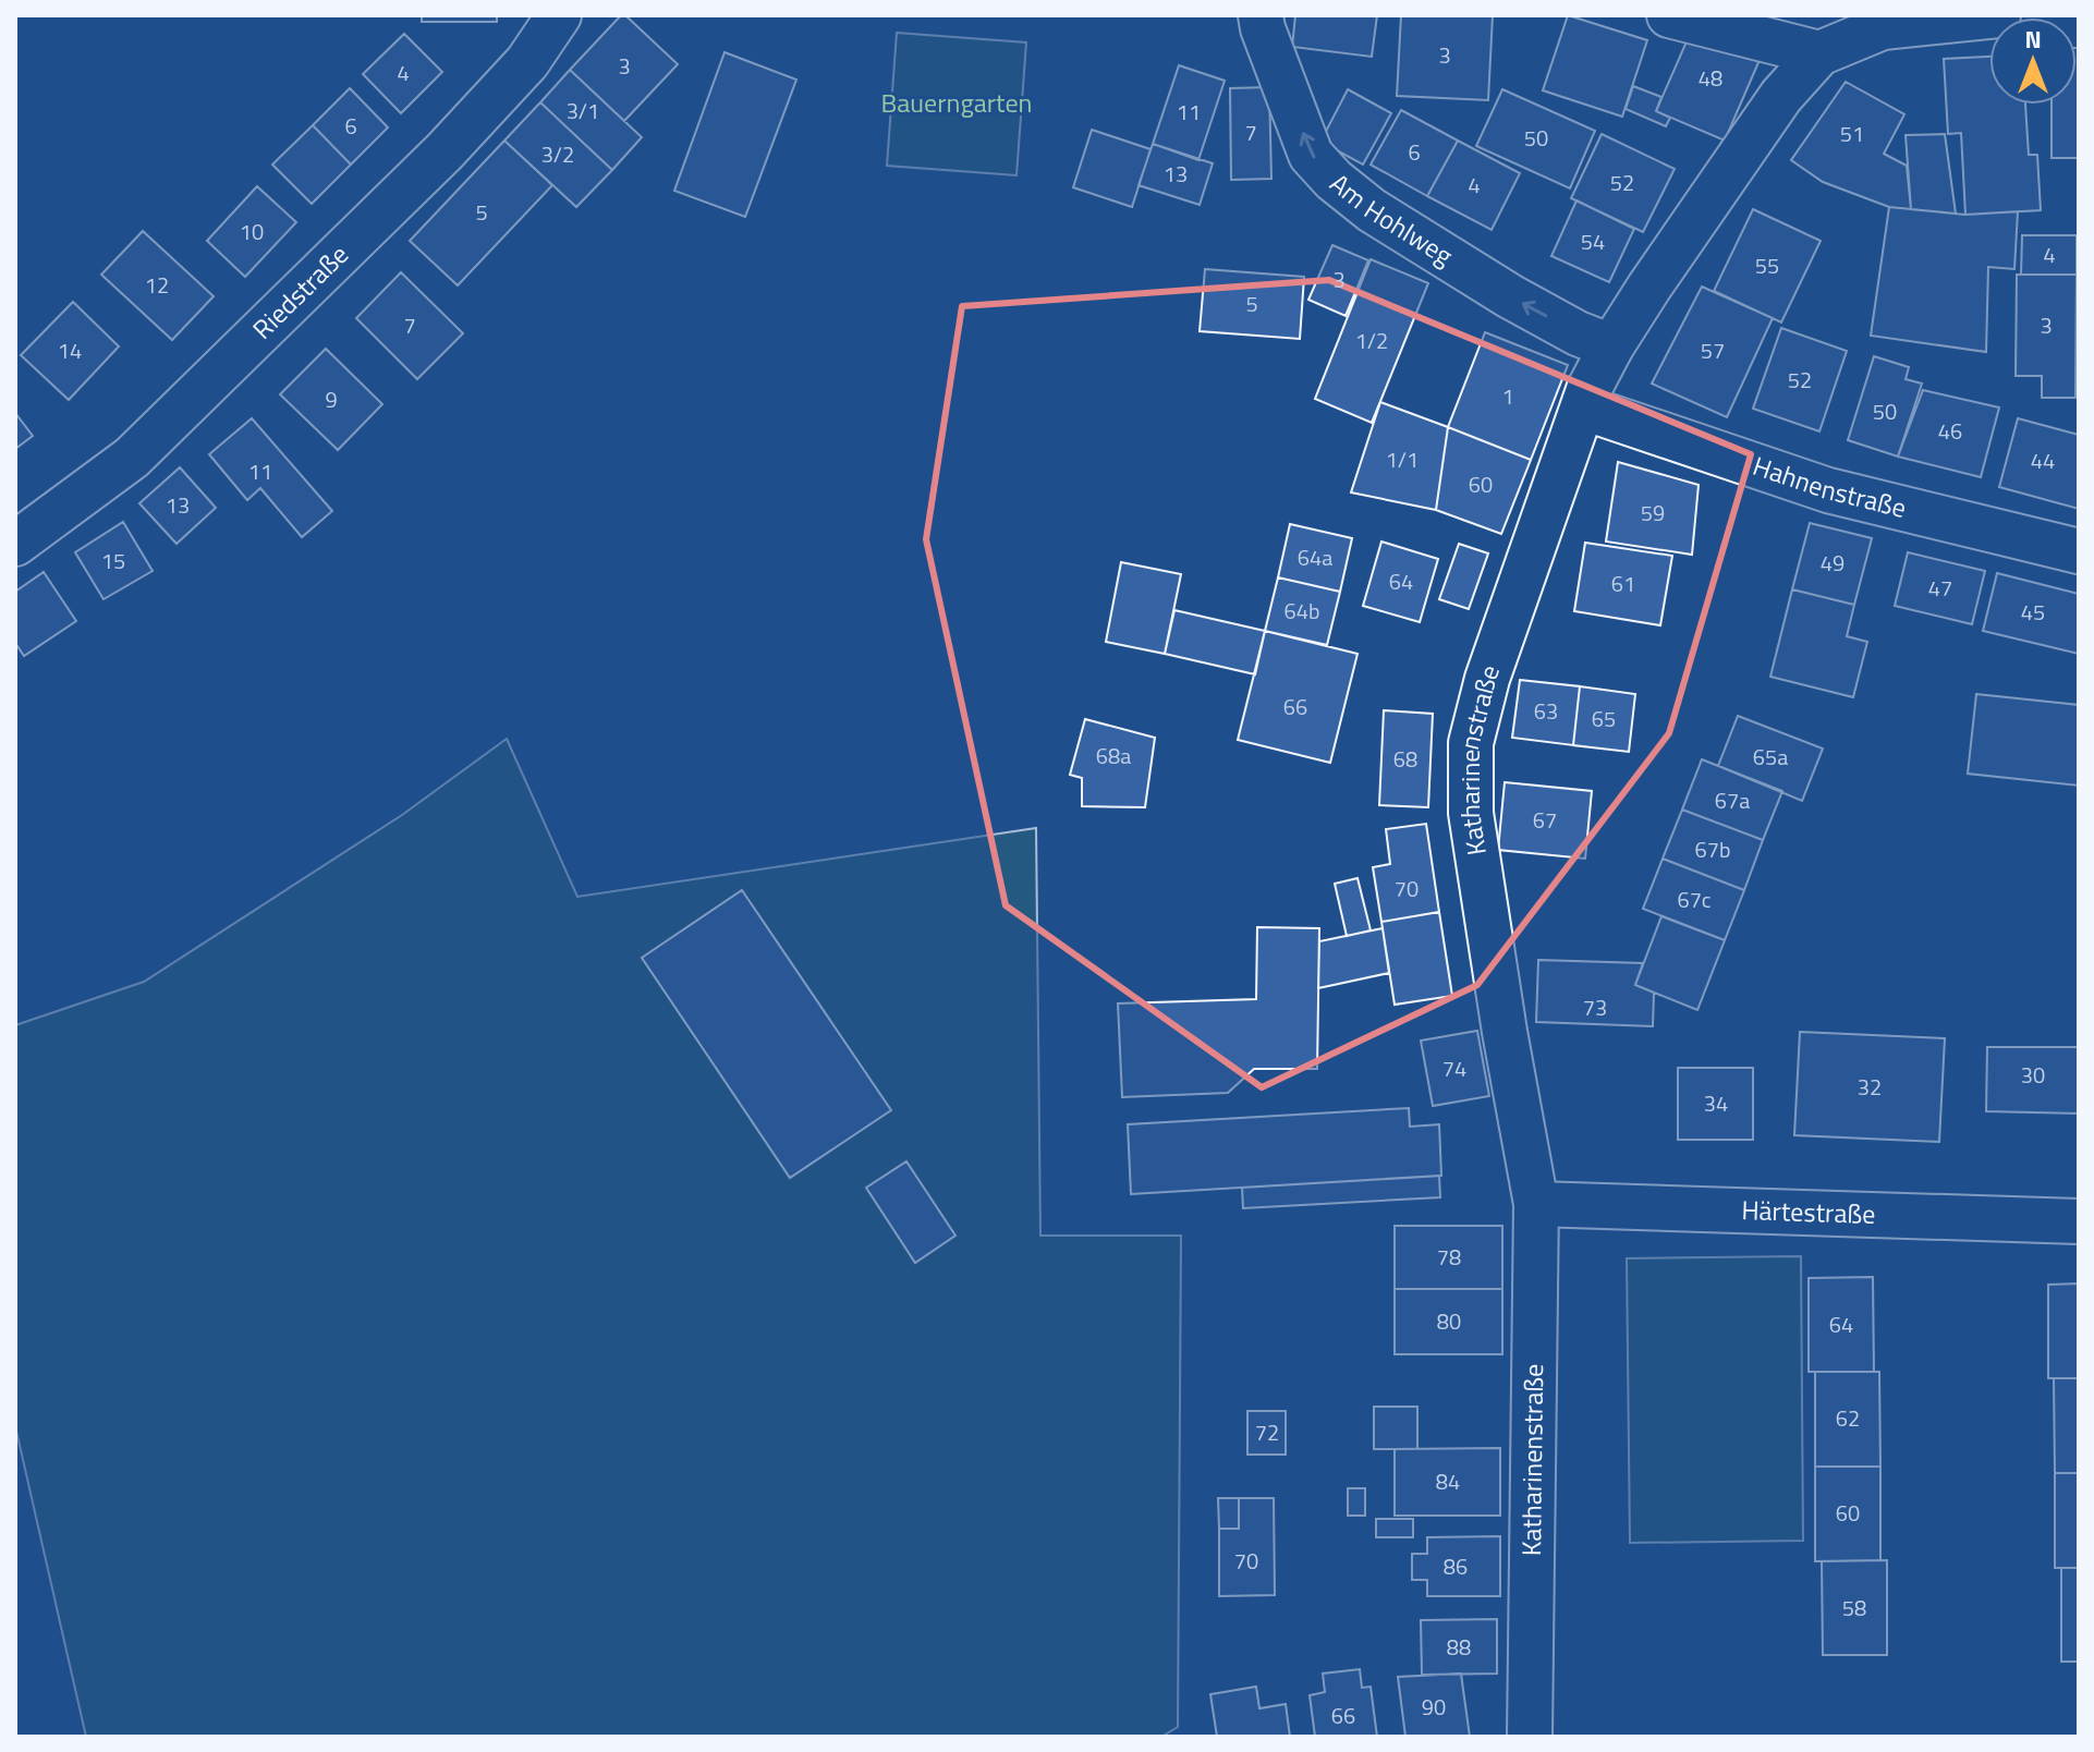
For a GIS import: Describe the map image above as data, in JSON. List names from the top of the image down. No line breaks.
{"streets":{"street":["Am Hohlweg","Riedstraße","Hahnenstraße","Katharinenstraße","Härtestraße"]},"crossings":[["Am Hohlweg","Katharinenstraße"],["Hahnenstraße","Katharinenstraße"],["Katharinenstraße","Härtestraße"]],"one_way":["Am Hohlweg"],"parks":["Bauerngarten"],"house_numbers":["3","3","4","48","3/1","11","6","7","51","50","6","3/2","13","52","4","5","10","54","4","55","3","12","5","7","3","1/2","14","57","52","1","9","50","46","1/1","44","11","60","13","59","64a","15","49","64","61","47","64b","45","66","63","65","68a","65a","68","67a","67","67b","70","67c","73","74","30","32","34","78","80","64","62","72","84","60","70","86","58","88","90","66"],"north":"top"}
